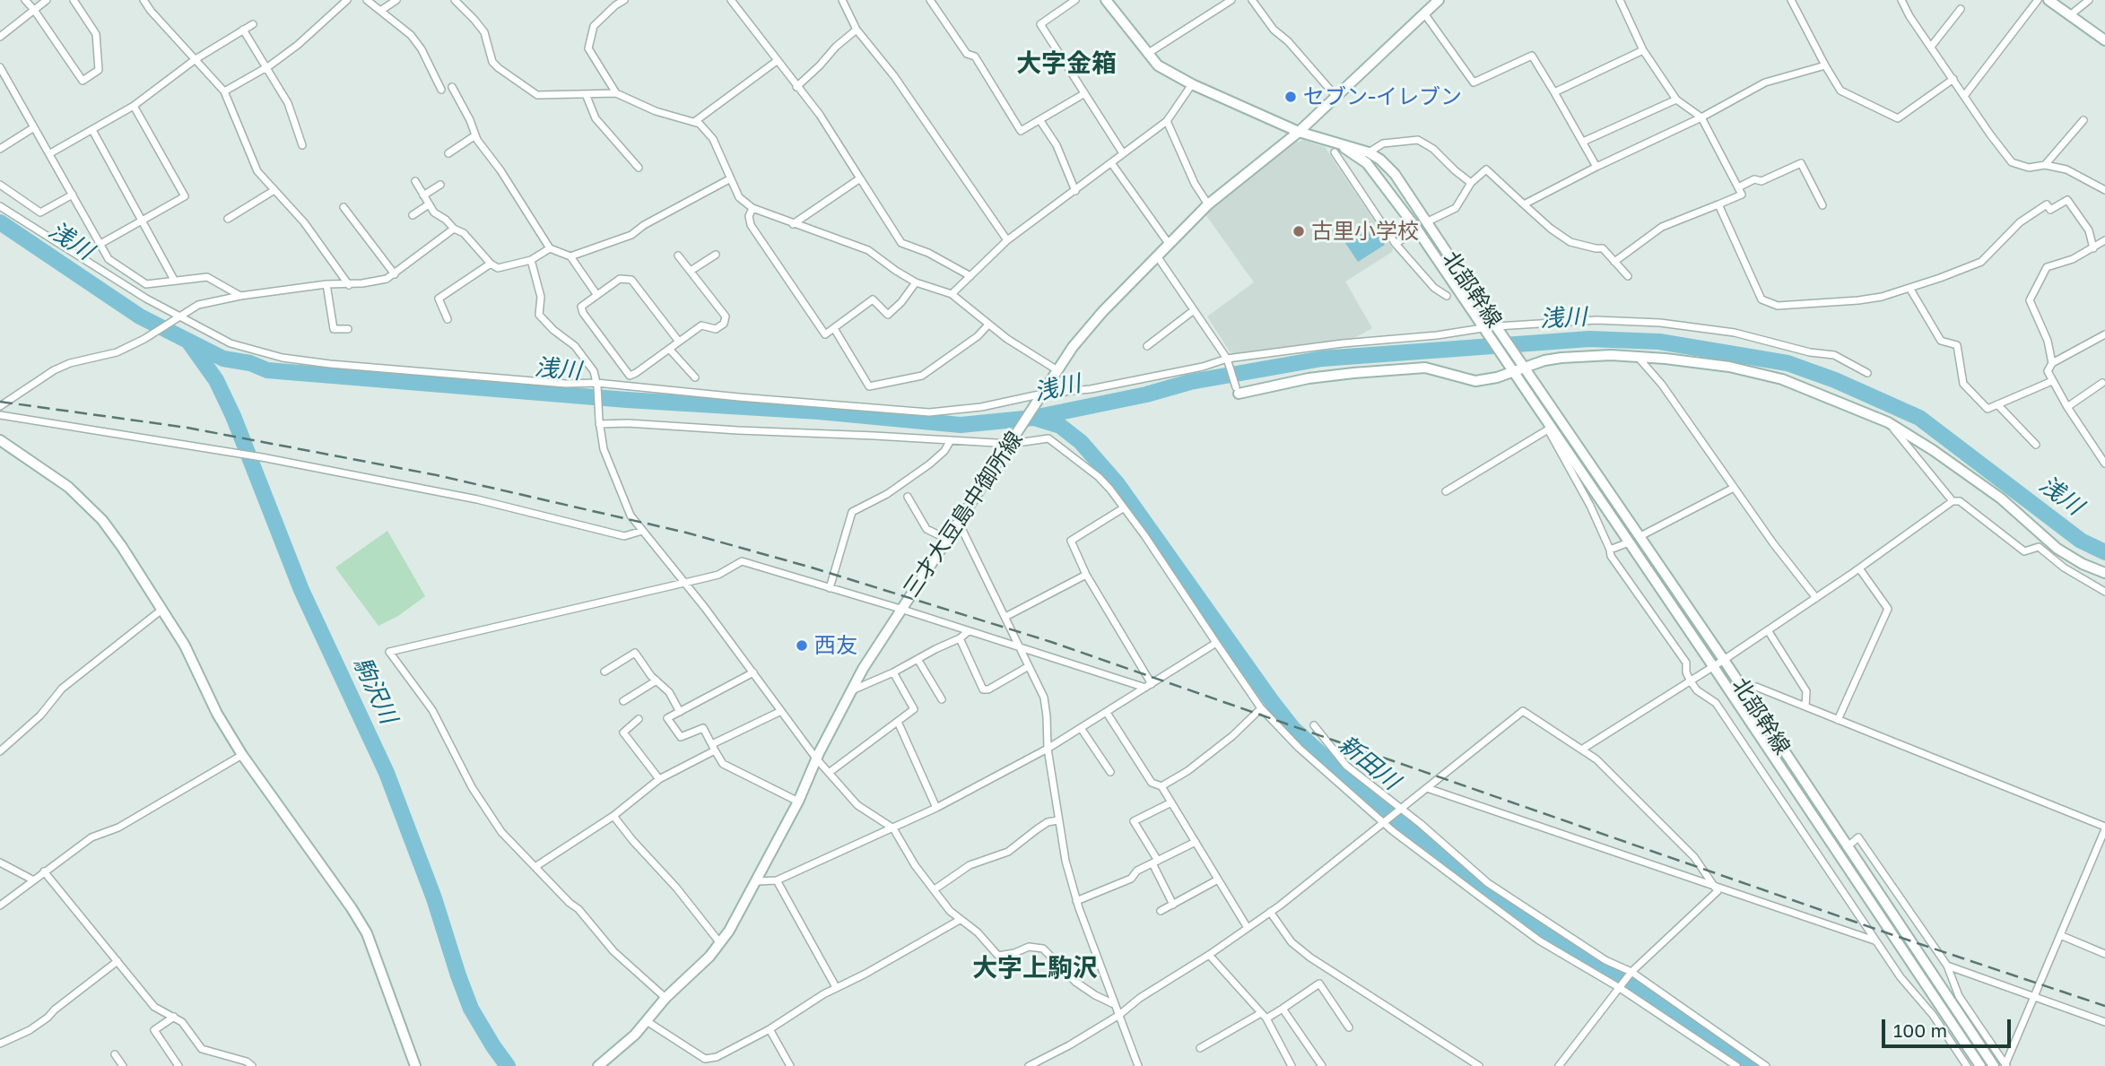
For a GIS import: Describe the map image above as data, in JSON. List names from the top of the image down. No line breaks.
{"streets":{"street":["北部幹線","三才大豆島中御所線"]},"districts":["大字金箱","大字上駒沢"],"water":["浅川","駒沢川","新田川"],"places":["セブン-イレブン","古里小学校","西友"],"scale_bar":"100 m"}
